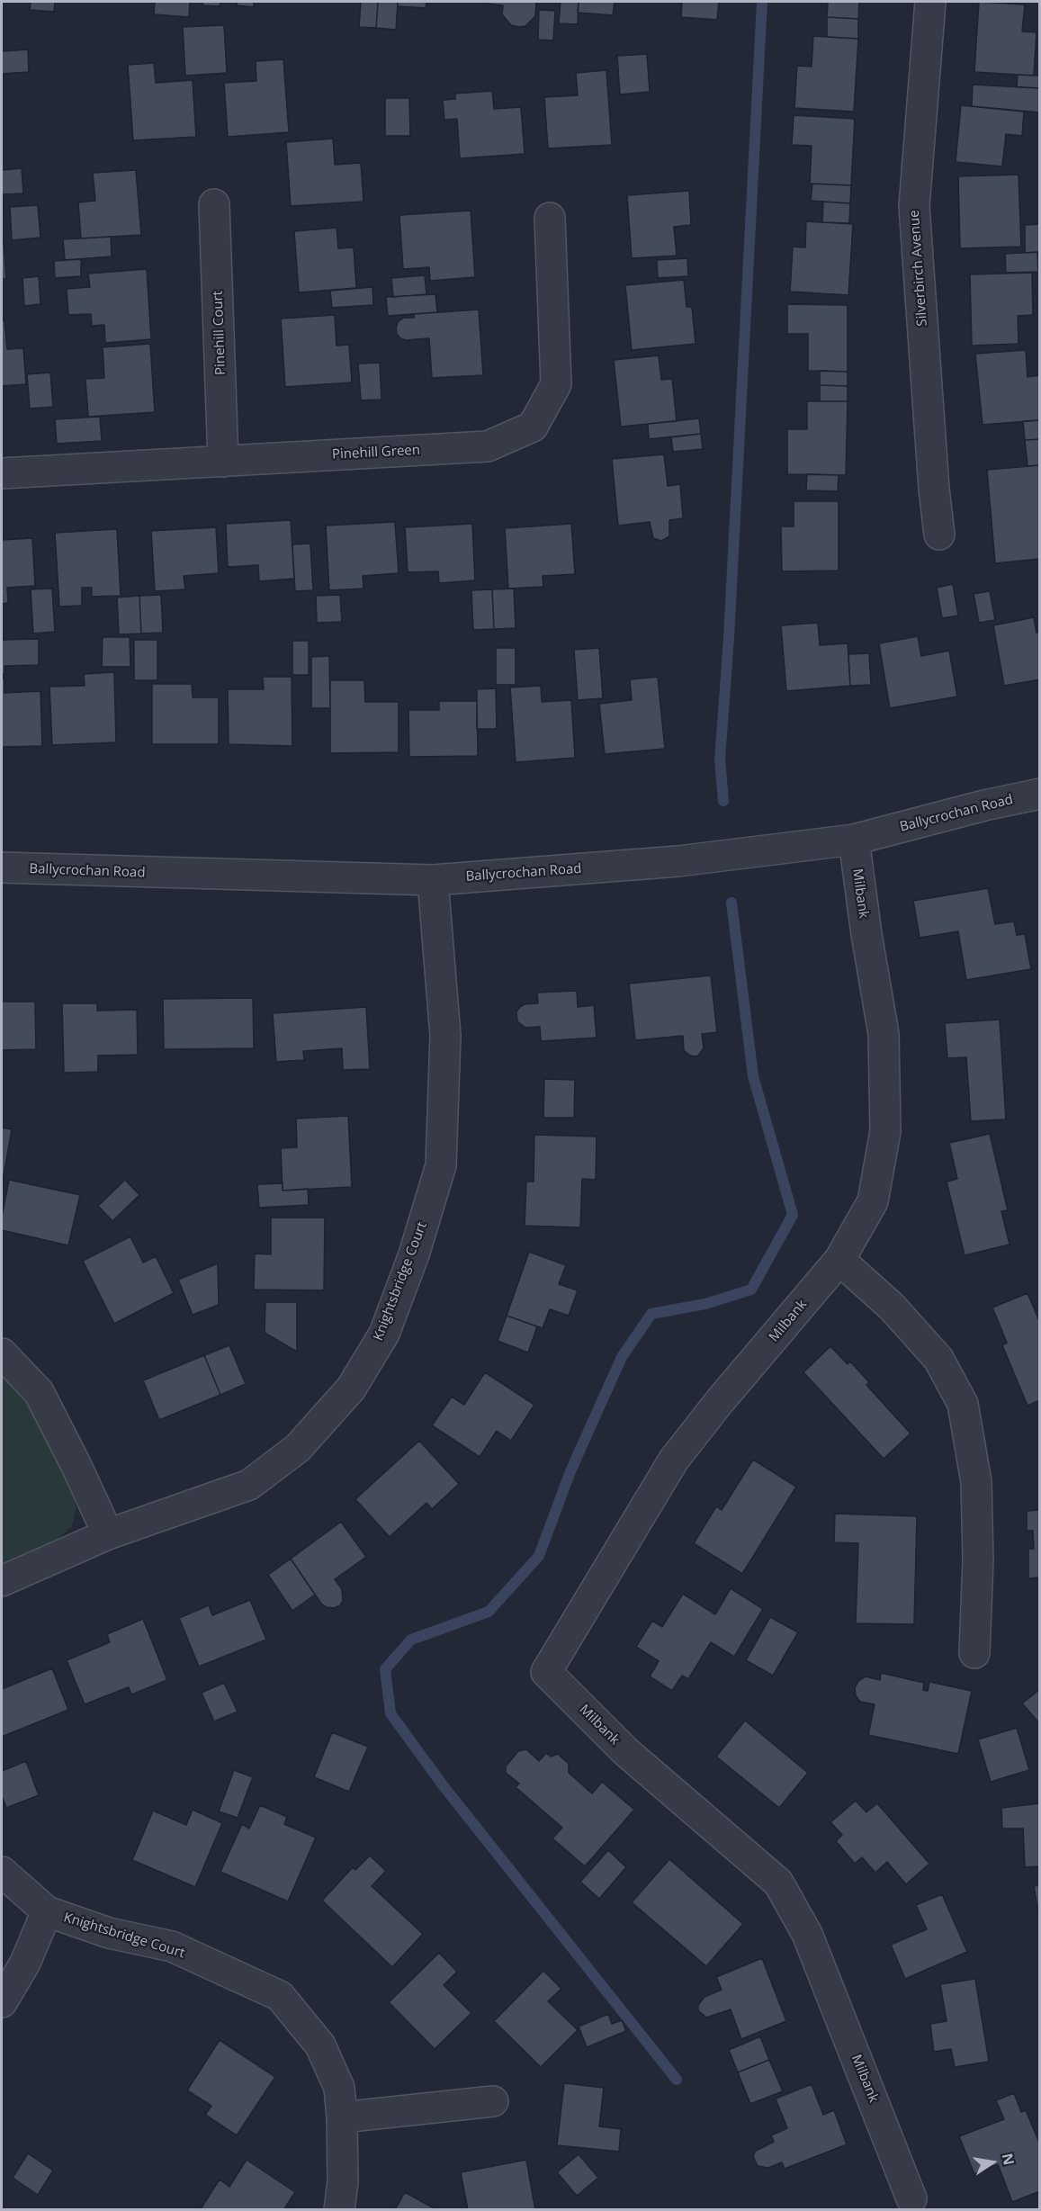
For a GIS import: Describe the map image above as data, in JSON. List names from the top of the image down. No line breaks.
{"streets":{"street":["Silverbirch Avenue","Pinehill Court","Pinehill Green","Ballycrochan Road","Milbank","Knightsbridge Court"]},"crossings":[["Pinehill Court","Pinehill Green"],["Ballycrochan Road","Milbank"],["Ballycrochan Road","Knightsbridge Court"]],"north":"right"}
